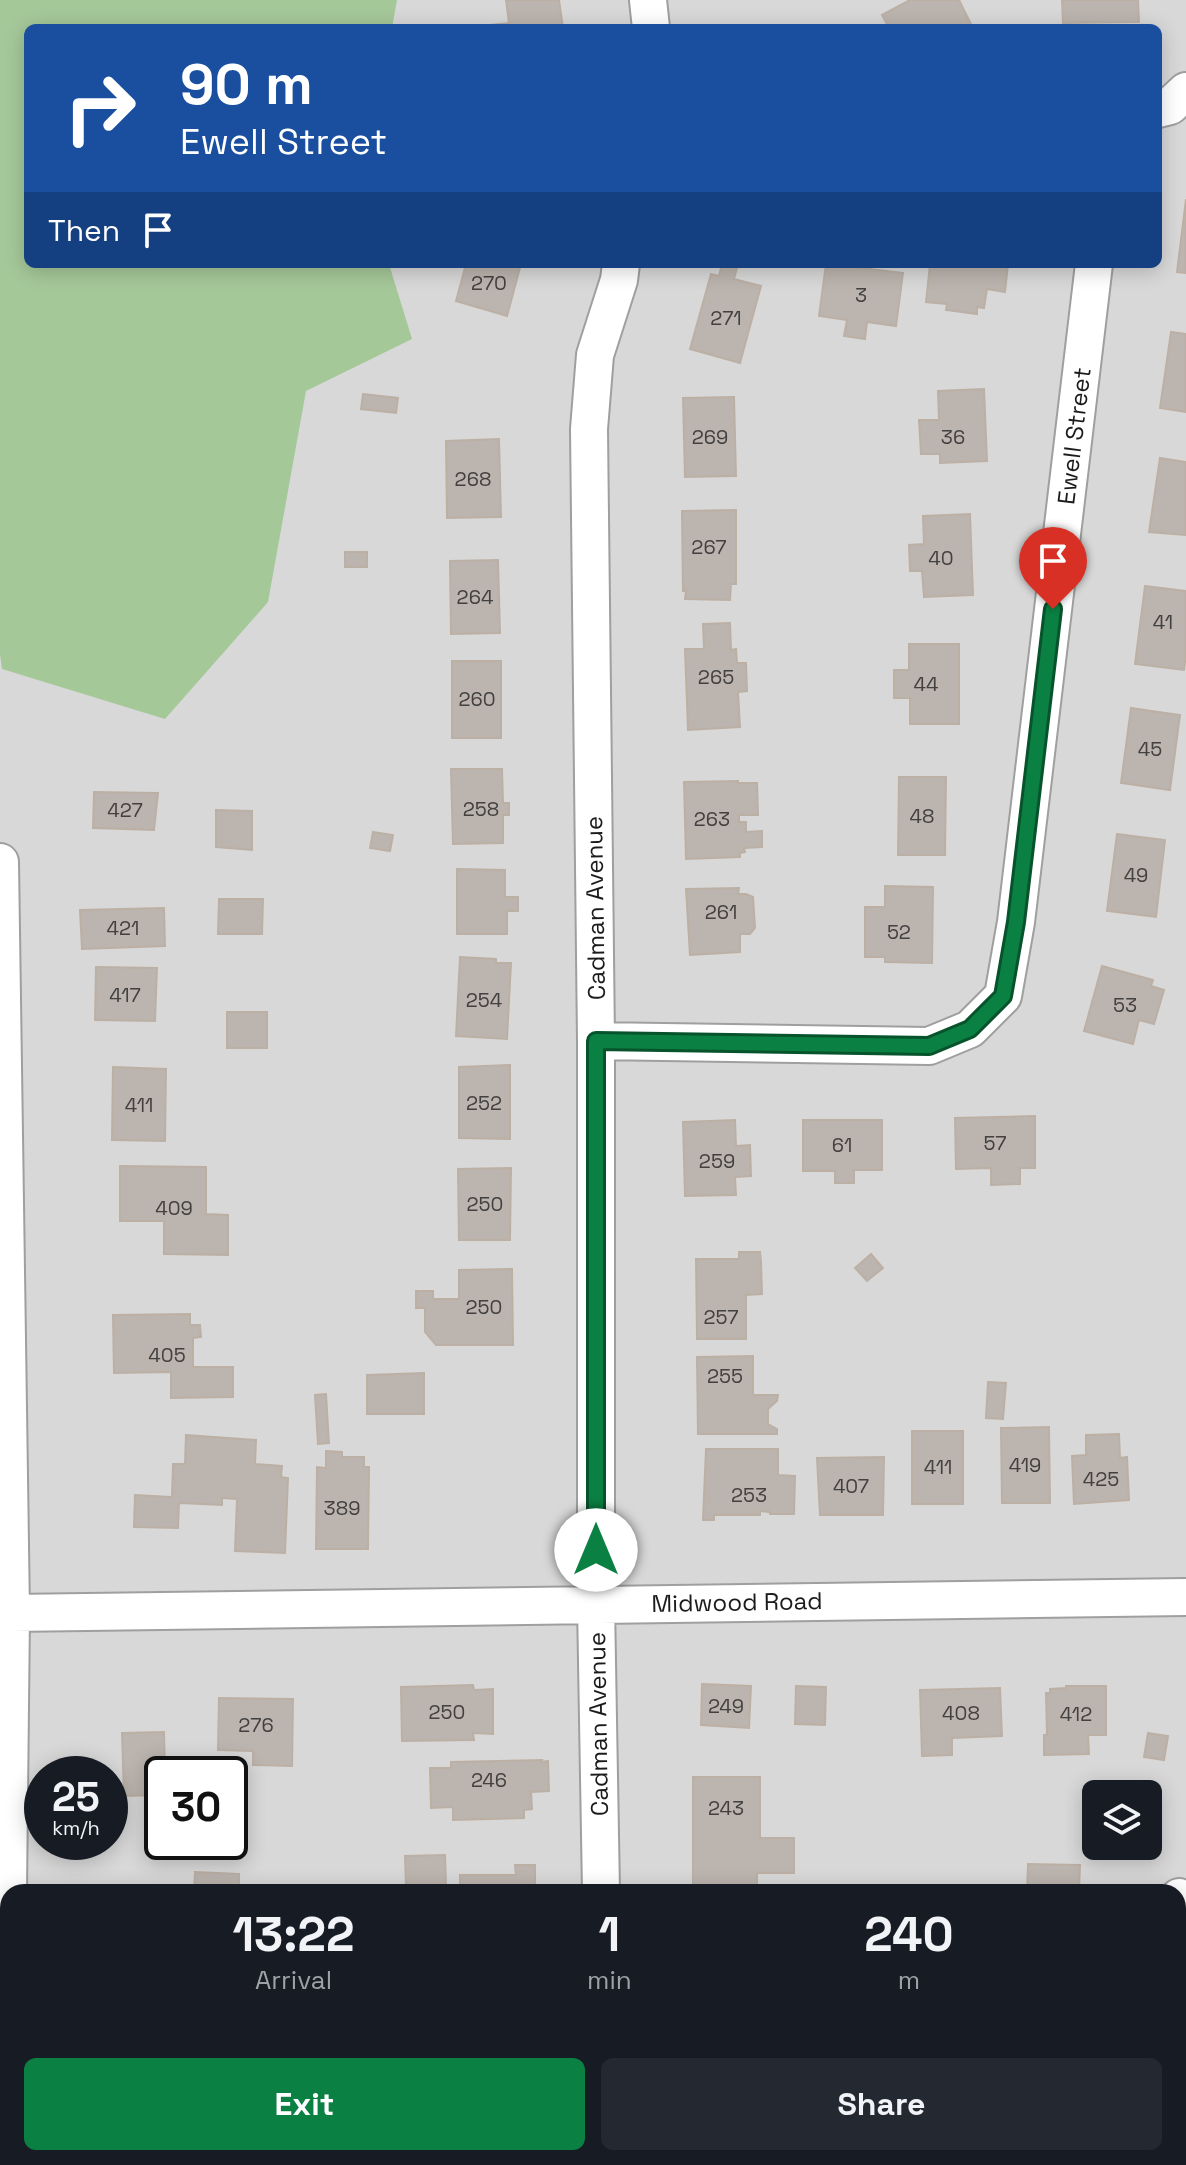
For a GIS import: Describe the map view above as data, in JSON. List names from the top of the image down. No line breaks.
{"streets":{"street":["Ewell Street","Cadman Avenue","Midwood Road"]},"crossings":[["Ewell Street","Cadman Avenue"],["Cadman Avenue","Midwood Road"]],"house_numbers":["270","3","271","269","36","268","267","40","264","41","265","44","260","45","258","427","48","263","49","261","421","52","417","254","53","252","411","57","61","259","250","409","250","257","405","255","419","411","425","407","253","389","249","250","408","412","276","246","243"],"page":{"turn":["90 m","Ewell Street"],"then":"Then","speed":"25 km/h","limit":"30","eta":["13:22","Arrival","1","min","240","m"],"buttons":["Exit","Share"]}}
